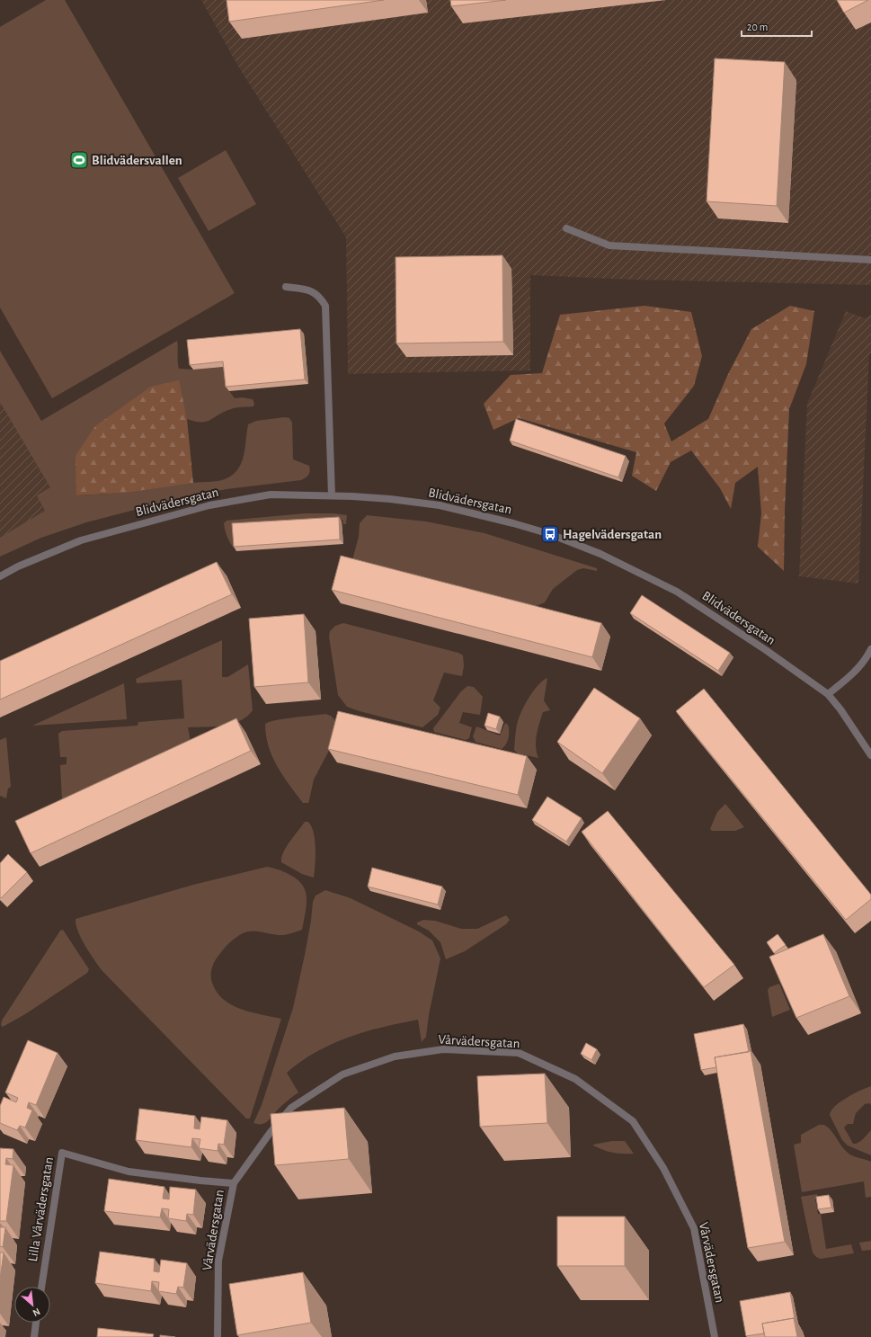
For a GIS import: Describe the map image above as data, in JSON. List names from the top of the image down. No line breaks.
{"streets":{"street":["Blidvädersgatan","Vårvädersgatan","Lilla Vårvädersgatan"]},"crossings":[["Vårvädersgatan","Lilla Vårvädersgatan"]],"places":{"sports":["Blidvädersvallen"],"bus stop":["Hagelvädersgatan"]},"scale_bar":"20 m","north":"bottom right"}
